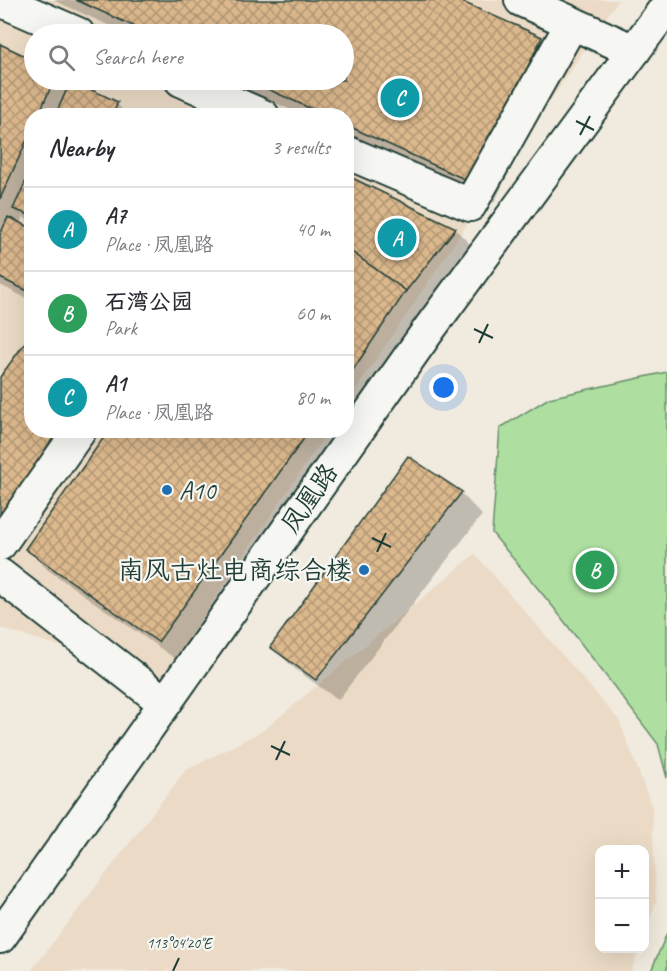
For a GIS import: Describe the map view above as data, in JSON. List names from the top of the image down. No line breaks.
{"streets":{"street":["凤凰路"]},"places":["A10","南风古灶电商综合楼"],"page":{"search":"Search here","pins":["C","A","B"],"heading":["Nearby","3 results"],"list":[{"mark":"A","name":"A7","note":"Place · 凤凰路","value":"40 m"},{"mark":"B","name":"石湾公园","note":"Park","value":"60 m"},{"mark":"C","name":"A1","note":"Place · 凤凰路","value":"80 m"}],"map_buttons":["+","−"]},"coordinates":["113°04'20\"E"]}
